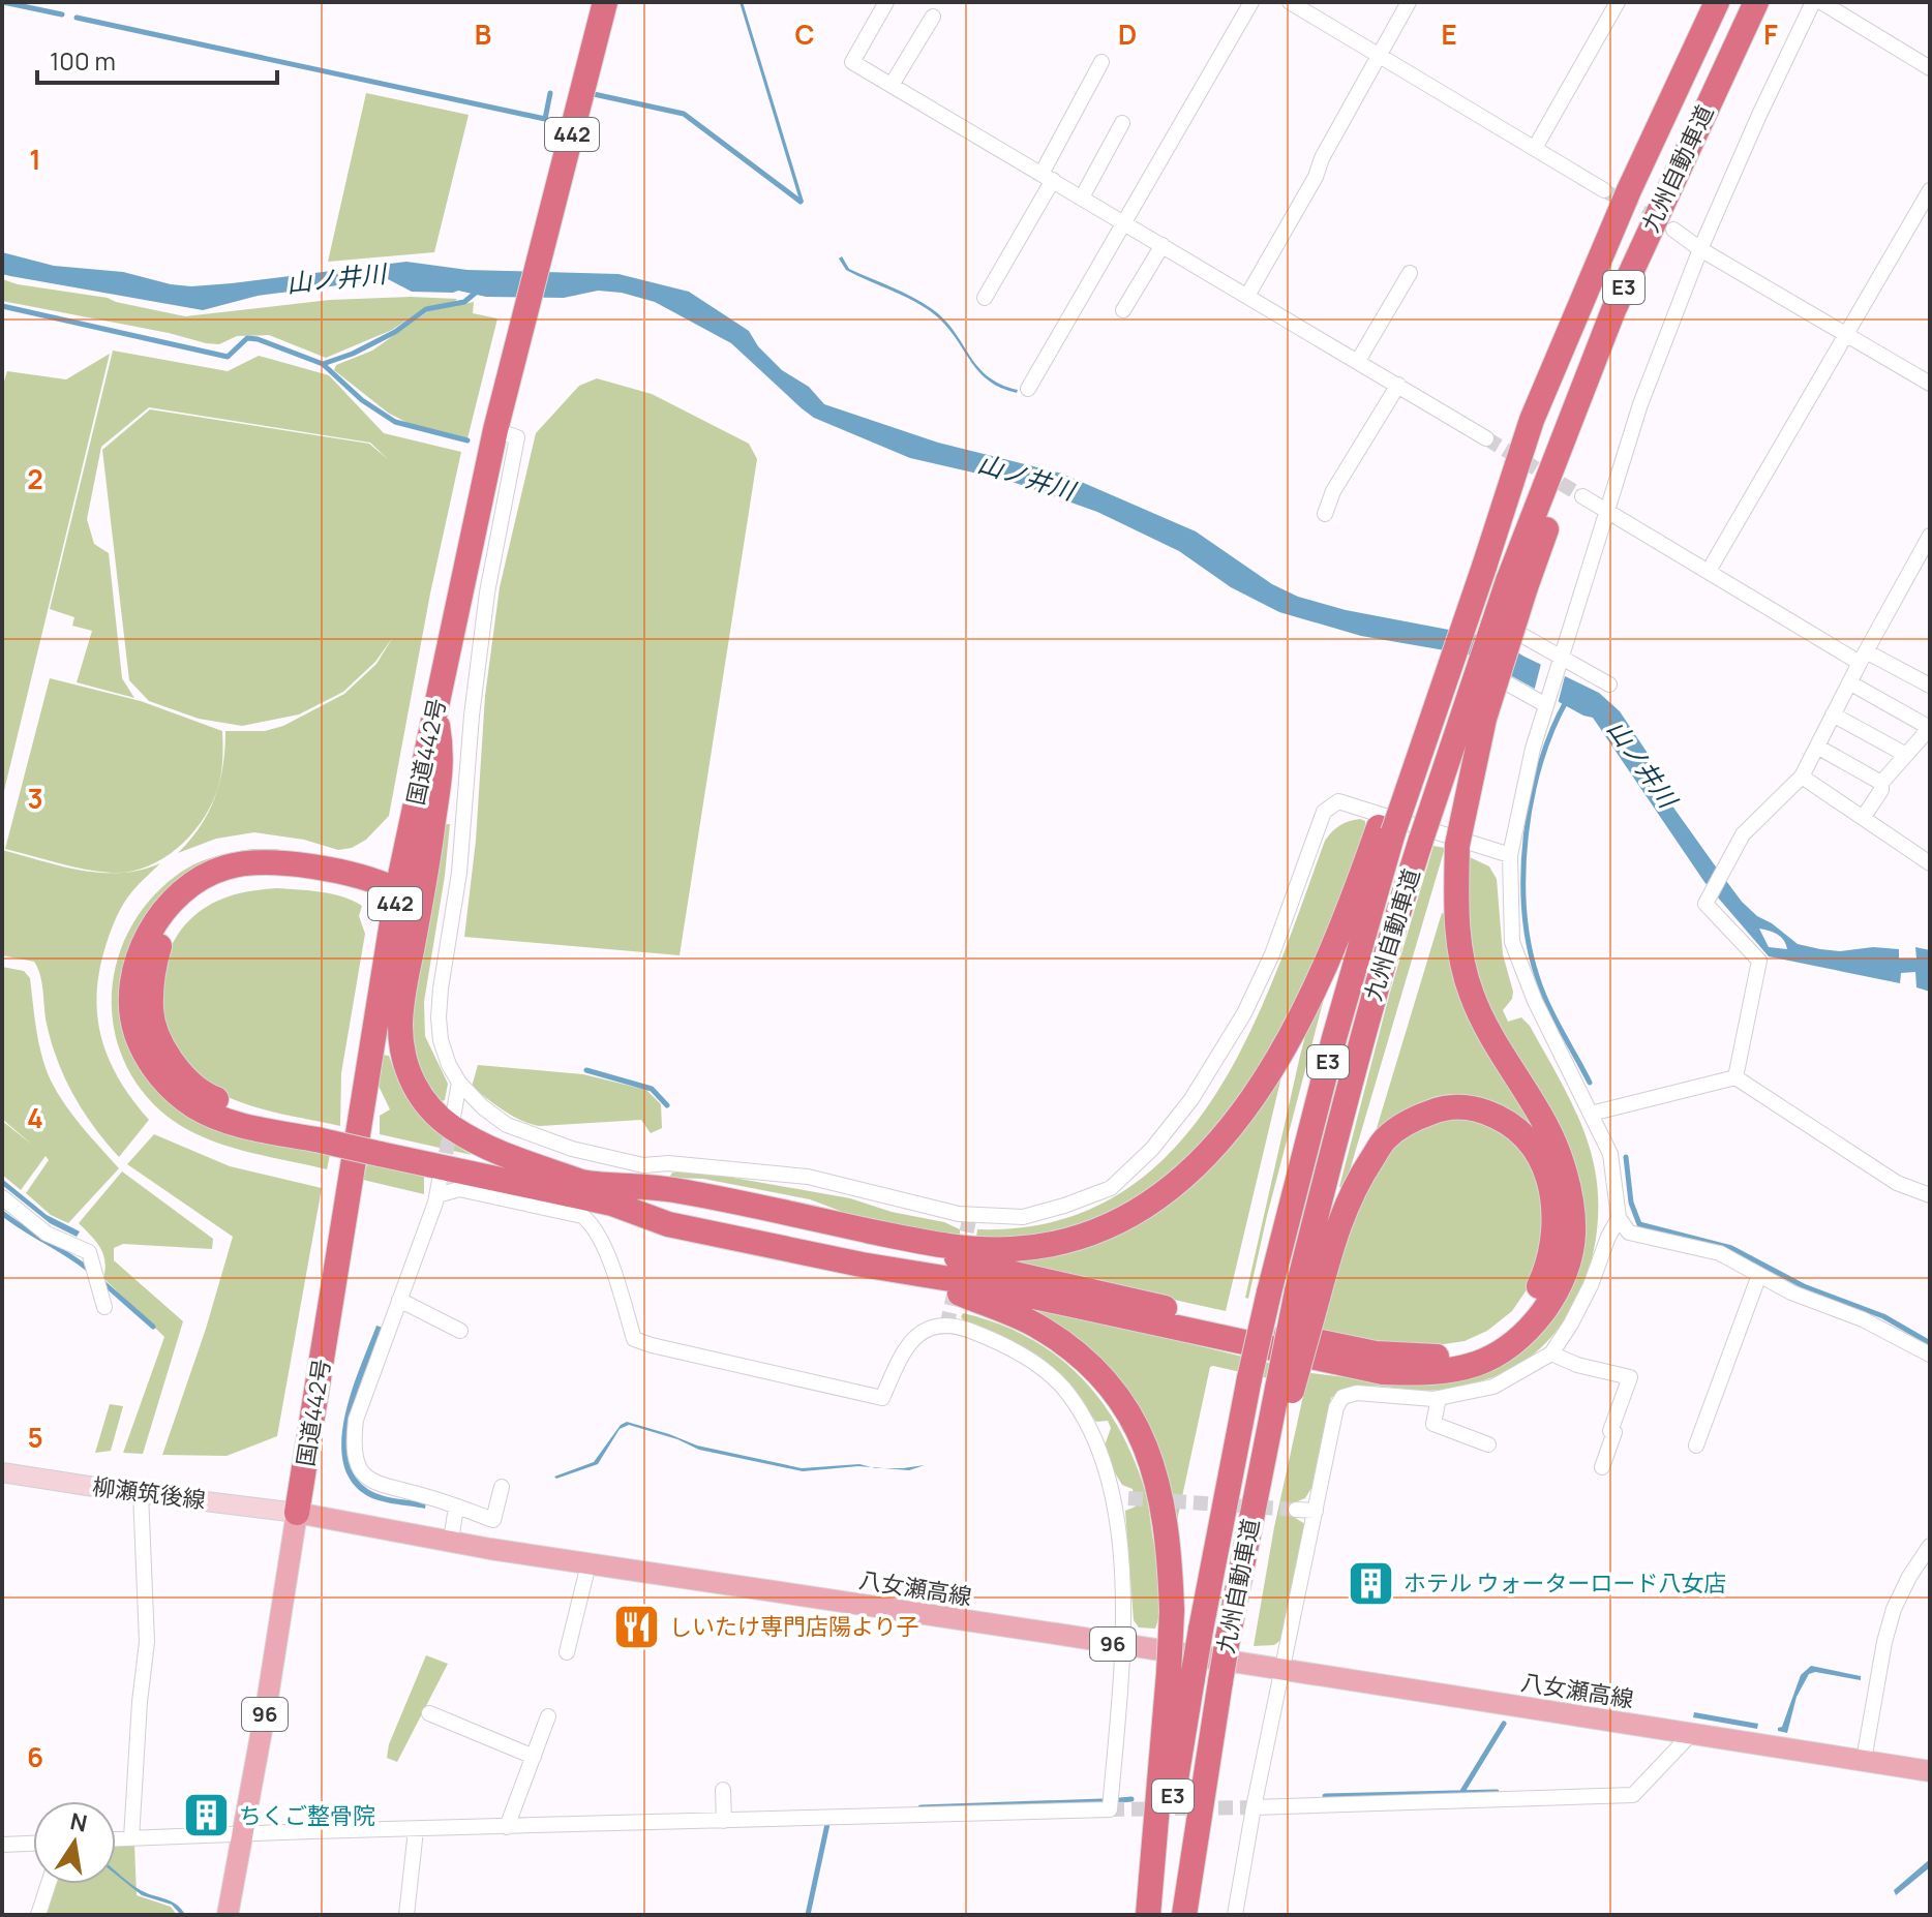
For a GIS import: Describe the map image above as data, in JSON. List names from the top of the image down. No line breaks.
{"streets":{"highway":["442","九州自動車道","E3","国道442号"],"main road":["柳瀬筑後線","八女瀬高線","96"]},"crossings":[["国道442号","柳瀬筑後線"],["国道442号","八女瀬高線"],["国道442号","96"],["柳瀬筑後線","八女瀬高線"],["柳瀬筑後線","96"],["八女瀬高線","96"]],"water":["山ノ井川"],"places":{"building":["ホテル ウォーターロード八女店","ちくご整骨院"],"restaurant":["しいたけ専門店陽より子"]},"scale_bar":"100 m","north":"top","grid":{"columns":["B","C","D","E","F"],"rows":["1","2","3","4","5","6"]}}
